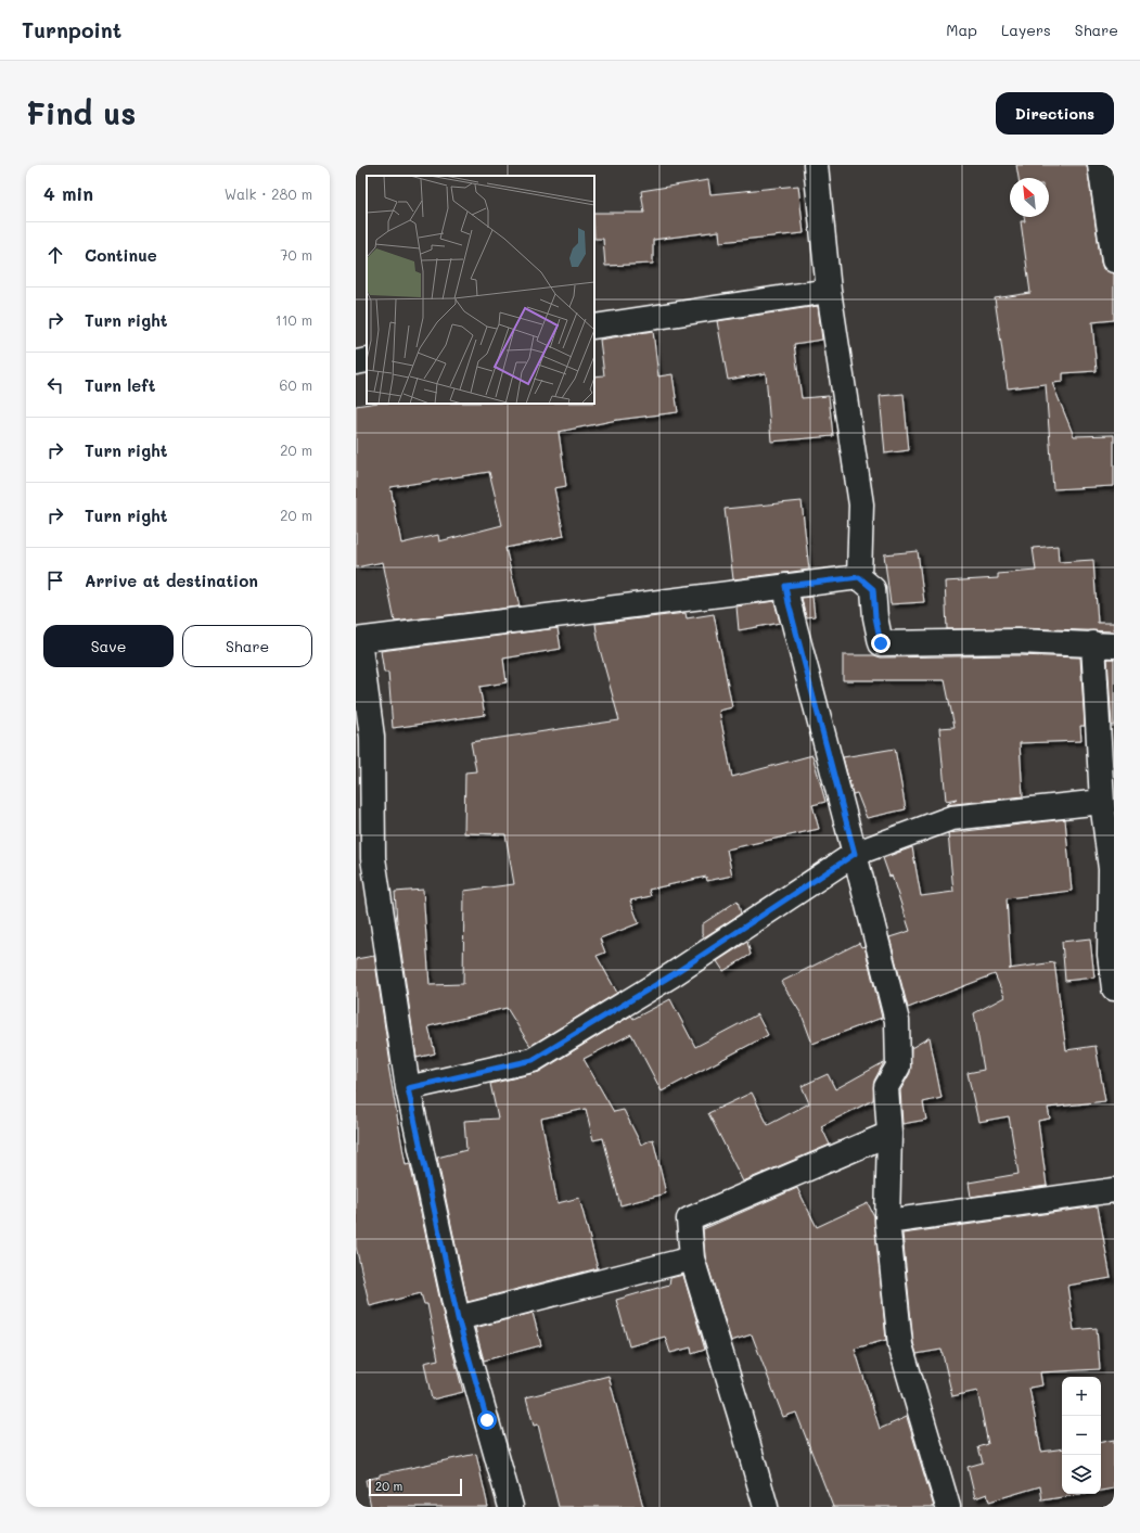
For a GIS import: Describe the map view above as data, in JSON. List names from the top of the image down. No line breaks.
{"scale_bar":"20 m","north":"top left","page":{"header":"Turnpoint","nav":["Map","Layers","Share"],"buttons":["Directions",["Save","Share"]],"title":"Find us","heading":["4 min","Walk · 280 m"],"list":[["Continue","70 m"],["Turn right","110 m"],["Turn left","60 m"],["Turn right","20 m"],["Turn right","20 m"],"Arrive at destination"],"map_buttons":["+","−"],"scale":"20 m"}}
